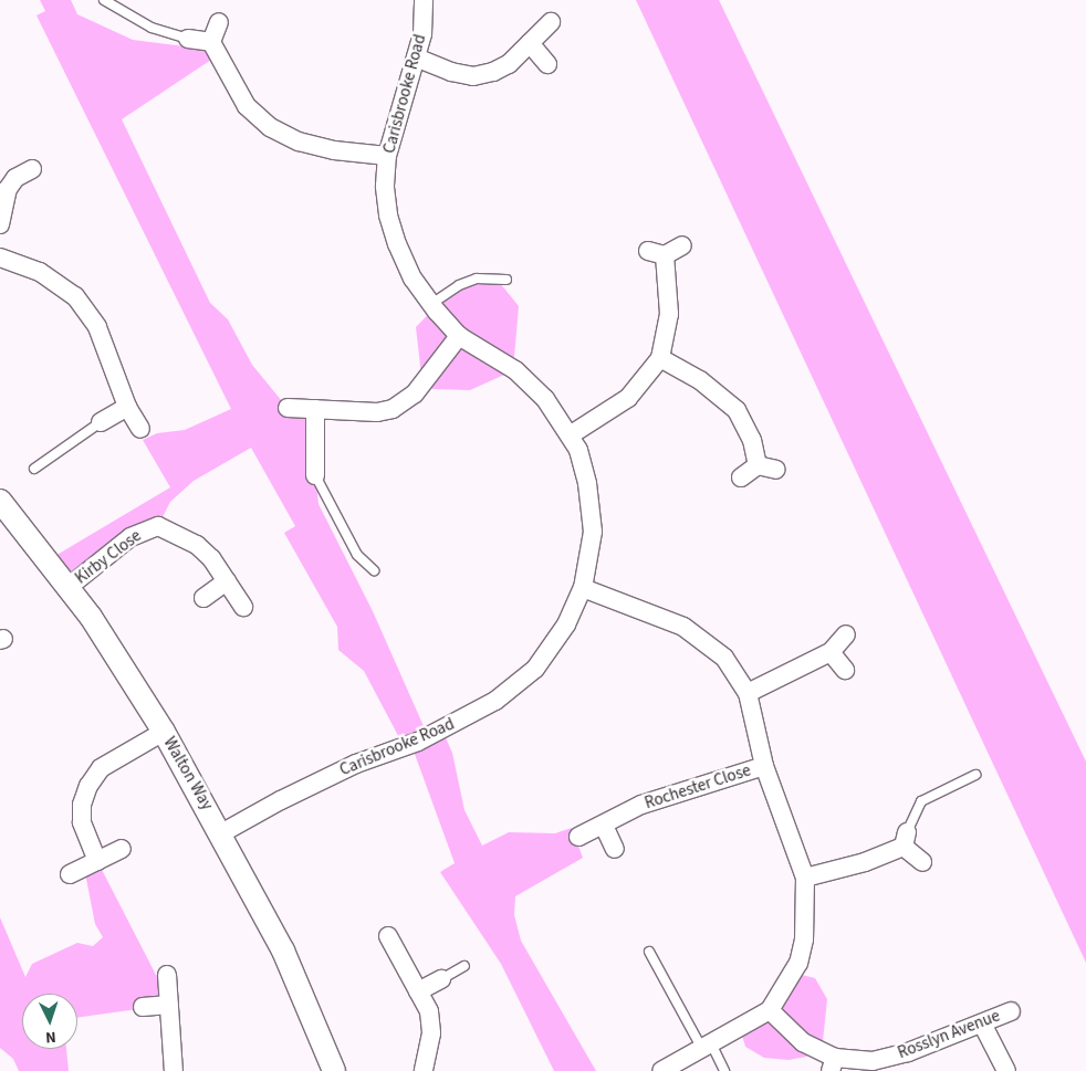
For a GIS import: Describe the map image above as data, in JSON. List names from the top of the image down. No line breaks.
{"streets":{"street":["Carisbrooke Road","Kirby Close","Walton Way","Rochester Close","Rosslyn Avenue"]},"crossings":[["Carisbrooke Road","Walton Way"],["Kirby Close","Walton Way"]],"north":"bottom"}
